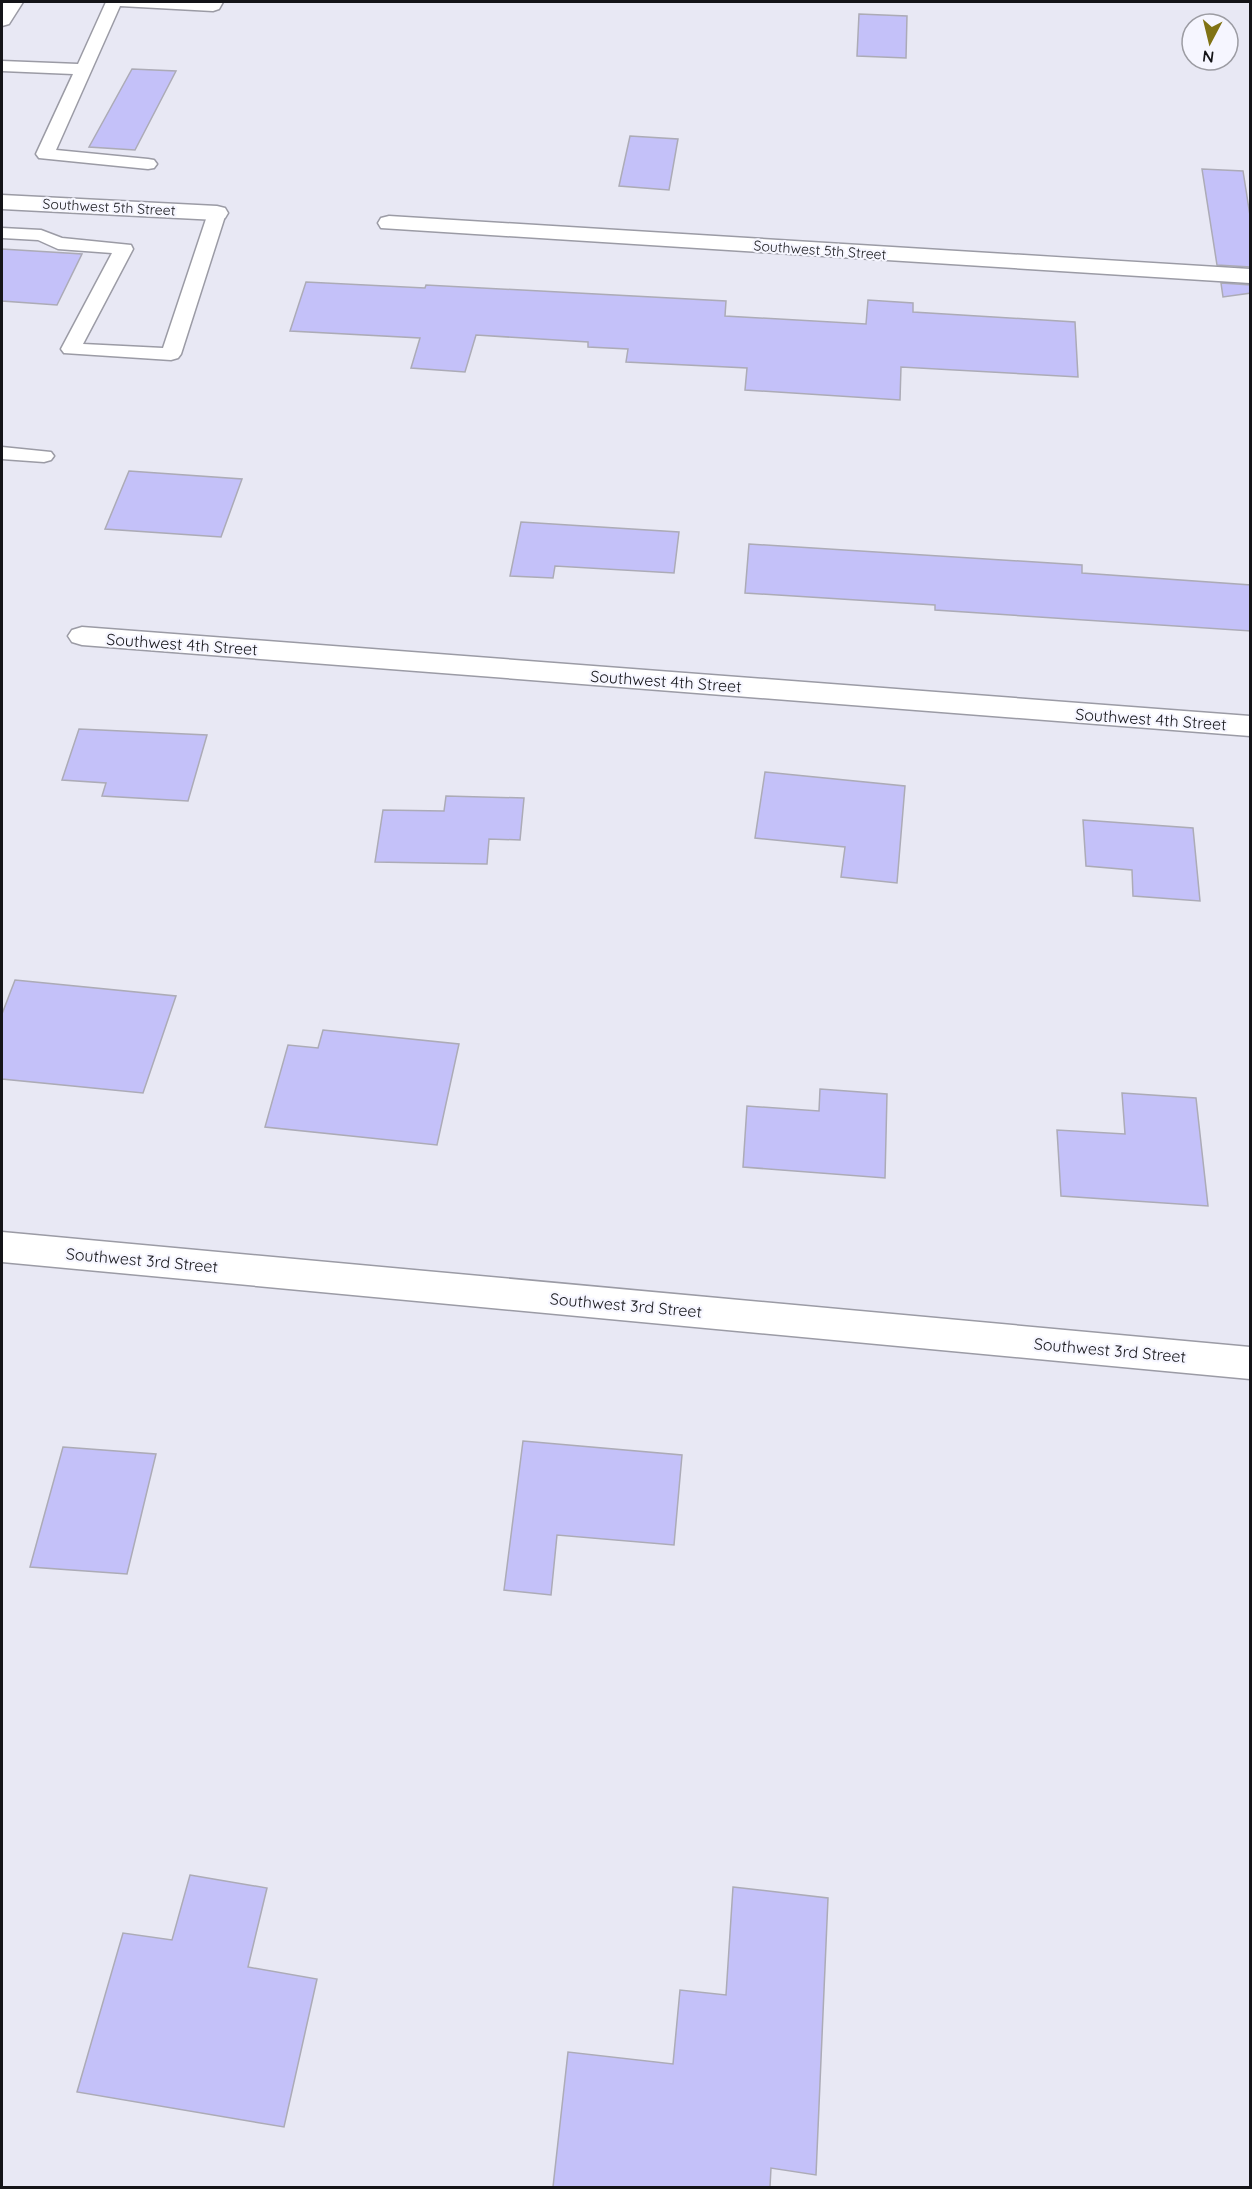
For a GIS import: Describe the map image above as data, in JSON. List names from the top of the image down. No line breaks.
{"streets":{"street":["Southwest 5th Street","Southwest 4th Street","Southwest 3rd Street"]},"north":"bottom"}
